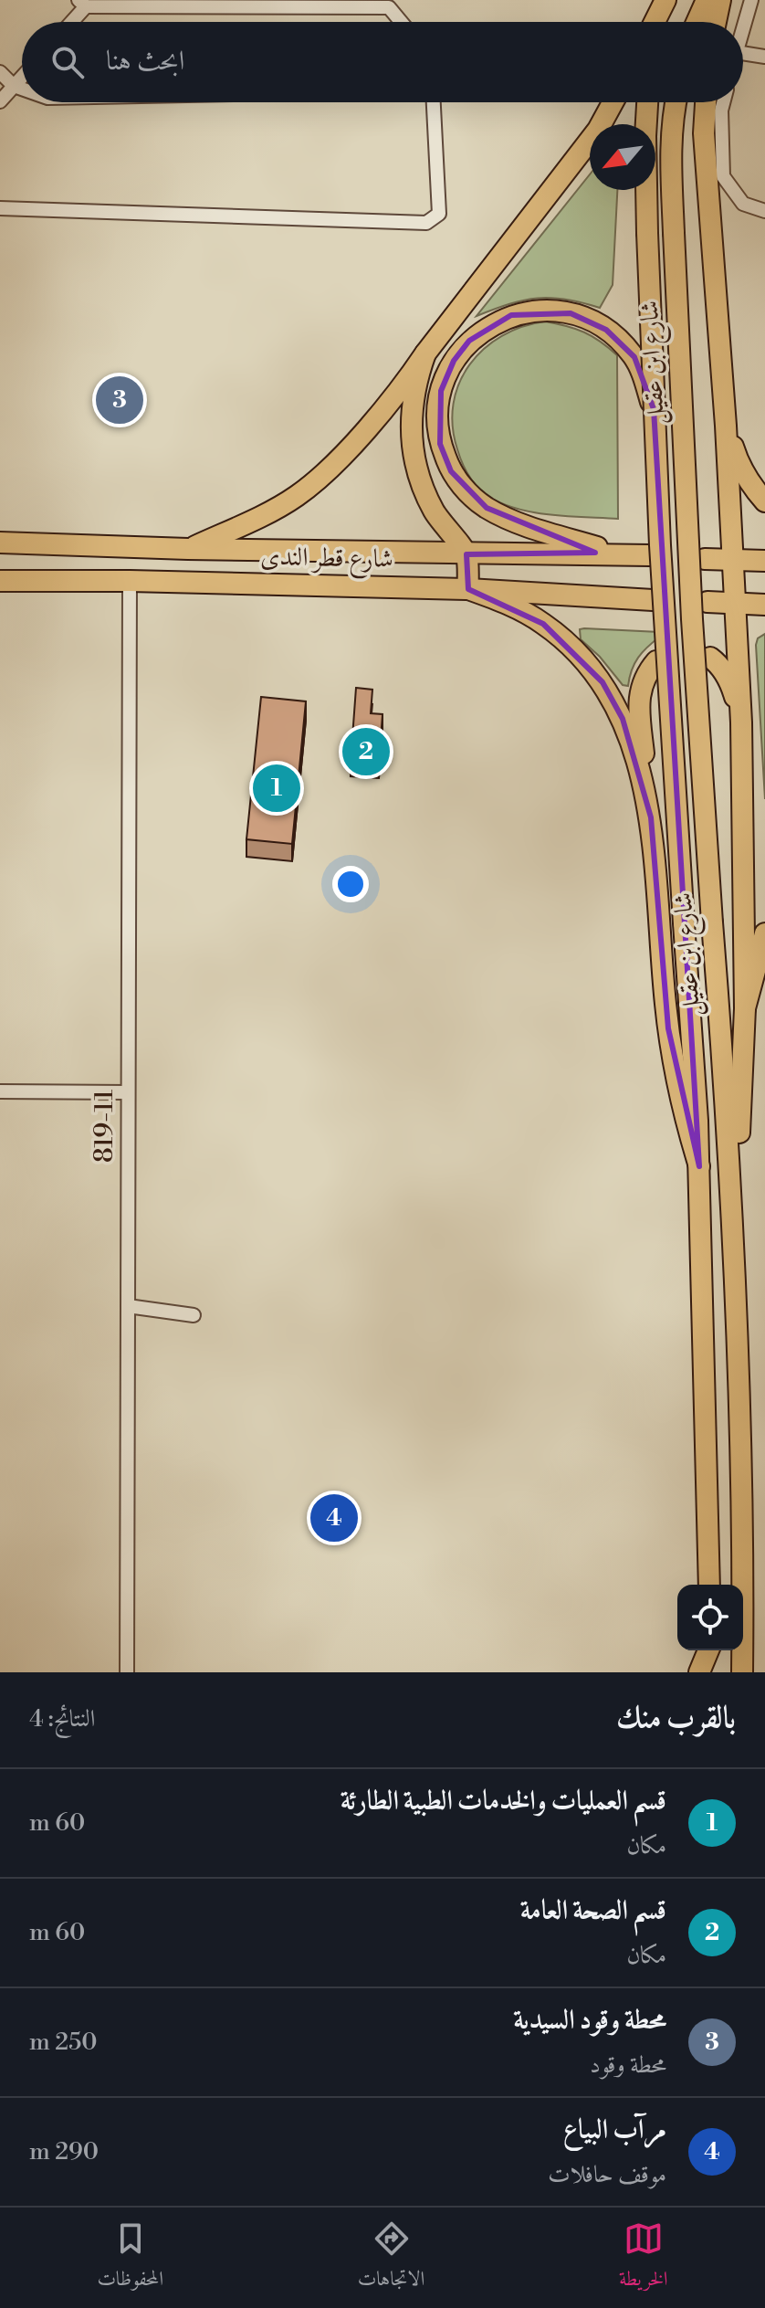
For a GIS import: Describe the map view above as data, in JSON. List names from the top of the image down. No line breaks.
{"streets":{"main road":["شارع ابن عقيل","شارع قطر الندى"],"street":["819-11"]},"crossings":[["شارع قطر الندى","819-11"]],"north":"bottom left","page":{"search":"ابحث هنا","pins":["3","2","1","4"],"heading":["بالقرب منك","النتائج: 4"],"list":[{"mark":"1","name":"قسم العمليات والخدمات الطبية الطارئة","note":"مكان","value":"60 m"},{"mark":"2","name":"قسم الصحة العامة","note":"مكان","value":"60 m"},{"mark":"3","name":"محطة وقود السيدية","note":"محطة وقود","value":"250 m"},{"mark":"4","name":"مرآب البياع","note":"موقف حافلات","value":"290 m"}],"nav":["الخريطة","الاتجاهات","المحفوظات"]}}
